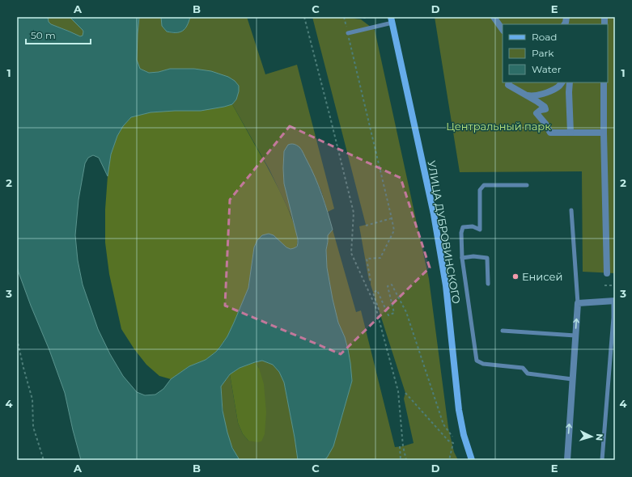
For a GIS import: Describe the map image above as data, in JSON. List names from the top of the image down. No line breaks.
{"streets":{"main road":["УЛИЦА ДУБРОВИНСКОГО"]},"parks":["Центральный парк"],"places":["Енисей"],"legend":["Road","Park","Water"],"scale_bar":"50 m","north":"right","grid":{"columns":["A","B","C","D","E"],"rows":["1","2","3","4"]}}
